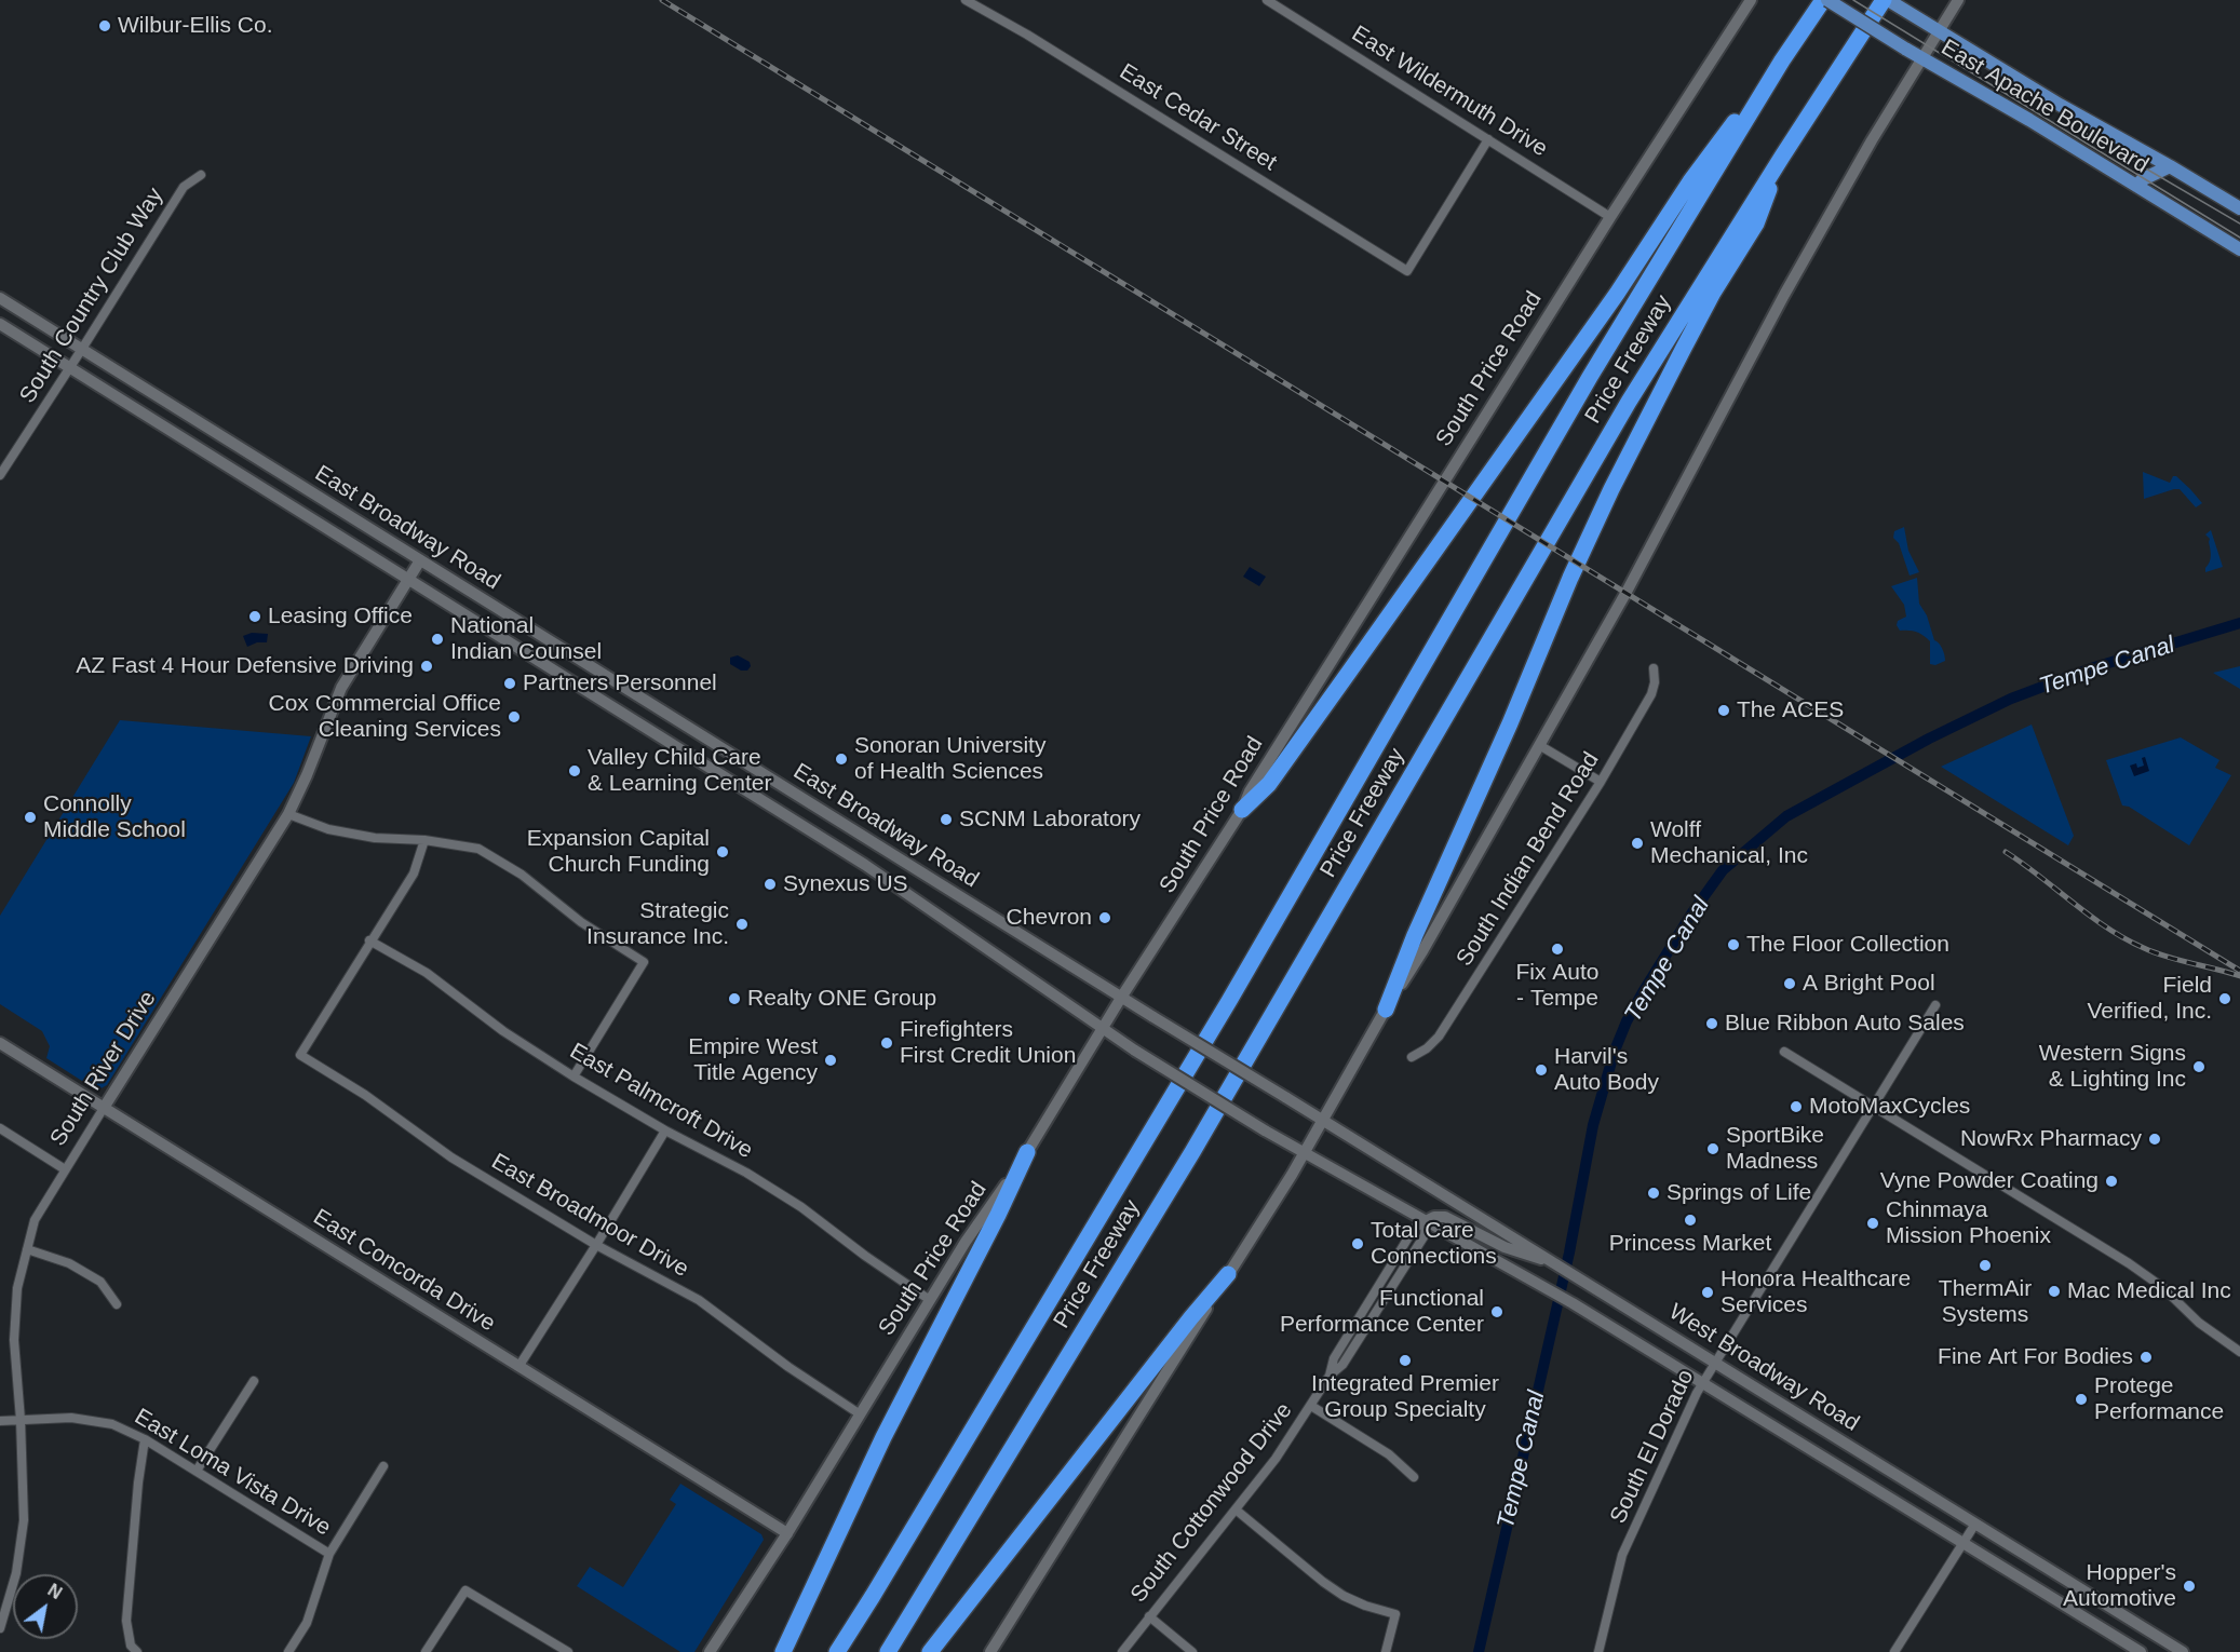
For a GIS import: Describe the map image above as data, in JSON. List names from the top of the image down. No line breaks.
{"streets":{"highway":["Price Freeway"],"main road":["East Apache Boulevard","South Price Road","East Broadway Road","South River Drive","East Concorda Drive","West Broadway Road"],"street":["East Wildermuth Drive","East Cedar Street","South Country Club Way","South Indian Bend Road","East Palmcroft Drive","East Broadmoor Drive","South El Dorado","East Loma Vista Drive","South Cottonwood Drive"]},"crossings":[["East Wildermuth Drive","East Cedar Street"],["East Wildermuth Drive","South Price Road"],["East Apache Boulevard","Price Freeway"],["South Country Club Way","East Broadway Road"],["South Price Road","East Broadway Road"],["South Price Road","East Palmcroft Drive"],["South Price Road","East Broadmoor Drive"],["South Price Road","East Concorda Drive"],["East Broadway Road","South River Drive"],["East Broadway Road","West Broadway Road"],["South River Drive","East Concorda Drive"],["South River Drive","East Loma Vista Drive"],["East Palmcroft Drive","East Broadmoor Drive"],["West Broadway Road","South El Dorado"],["West Broadway Road","South Cottonwood Drive"]],"water":["Tempe Canal"],"places":["Wilbur-Ellis Co.","Leasing Office","National Indian Counsel","AZ Fast 4 Hour Defensive Driving","Partners Personnel","The ACES","Cox Commercial Office Cleaning Services","Sonoran University of Health Sciences","Valley Child Care & Learning Center","Connolly Middle School","SCNM Laboratory","Wolff Mechanical, Inc","Expansion Capital Church Funding","Synexus US","Chevron","Strategic Insurance Inc.","The Floor Collection","Fix Auto - Tempe","A Bright Pool","Realty ONE Group","Field Verified, Inc.","Blue Ribbon Auto Sales","Firefighters First Credit Union","Empire West Title Agency","Western Signs & Lighting Inc","Harvil's Auto Body","MotoMaxCycles","NowRx Pharmacy","SportBike Madness","Vyne Powder Coating","Springs of Life","Princess Market","Chinmaya Mission Phoenix","Total Care Connections","ThermAir Systems","Mac Medical Inc","Honora Healthcare Services","Functional Performance Center","Fine Art For Bodies","Integrated Premier Group Specialty","Protege Performance","Hopper's Automotive"],"north":"top right"}
